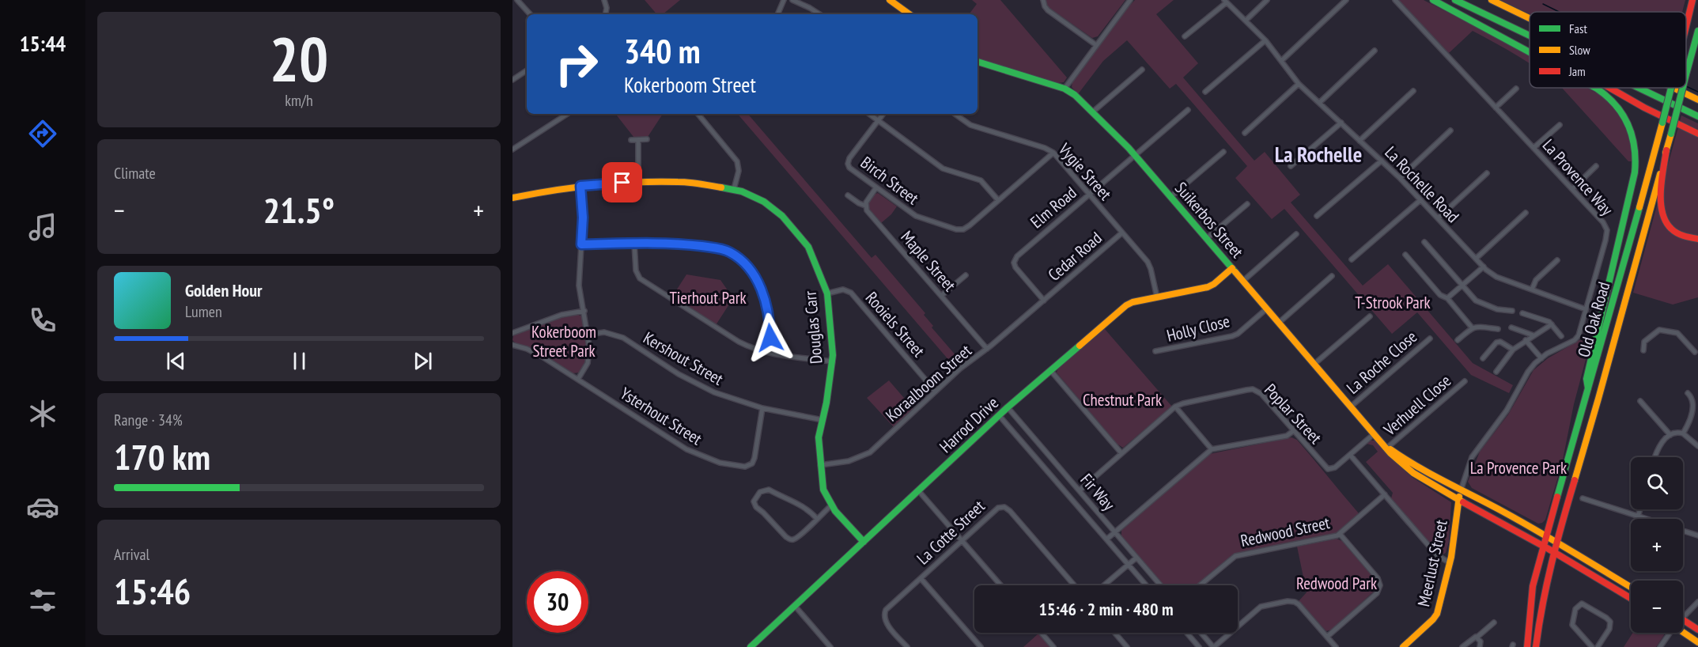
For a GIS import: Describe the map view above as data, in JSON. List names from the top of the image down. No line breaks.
{"streets":{"main road":["Suikerbos Street","Old Oak Road","Douglas Carr","Harrod Drive","Meerlust Street"],"street":["Vygie Street","La Provence Way","Birch Street","La Rochelle Road","Elm Road","Cedar Road","Maple Street","Rooiels Street","Holly Close","Kershout Street","La Roche Close","Koraalboom Street","Verhuell Close","Poplar Street","Ysterhout Street","Fir Way","Redwood Street","La Cotte Street"]},"crossings":[["Vygie Street","Birch Street"],["Vygie Street","Elm Road"],["Vygie Street","Cedar Road"],["Vygie Street","Harrod Drive"],["La Provence Way","La Rochelle Road"],["La Provence Way","Suikerbos Street"],["La Provence Way","Meerlust Street"],["Elm Road","Suikerbos Street"],["Elm Road","Cedar Road"],["Elm Road","Koraalboom Street"],["Suikerbos Street","Old Oak Road"],["Suikerbos Street","Holly Close"],["Suikerbos Street","La Roche Close"],["Suikerbos Street","Verhuell Close"],["Suikerbos Street","Poplar Street"],["Suikerbos Street","Harrod Drive"],["Suikerbos Street","Meerlust Street"],["Cedar Road","Koraalboom Street"],["Maple Street","Koraalboom Street"],["Rooiels Street","Douglas Carr"],["Rooiels Street","Koraalboom Street"],["Douglas Carr","Kershout Street"],["Douglas Carr","Koraalboom Street"],["Douglas Carr","Harrod Drive"],["Kershout Street","Ysterhout Street"],["Poplar Street","Fir Way"],["Harrod Drive","Fir Way"]],"districts":["La Rochelle"],"parks":["Tierhout Park","T-Strook Park","Kokerboom Street Park","Chestnut Park","La Provence Park","Redwood Park"],"legend":["Fast","Slow","Jam"],"page":{"tabs":"15:44","tile":[["20","km/h"],"Climate",["Range · 34%","170 km"],["Arrival","15:46"]],"turn":["340 m","Kokerboom Street"],"heat":["−","21.5°","+"],"song":["Golden Hour","Lumen"],"map_buttons":["+","−"],"limit":"30","trip":"15:46 · 2 min · 480 m"}}
